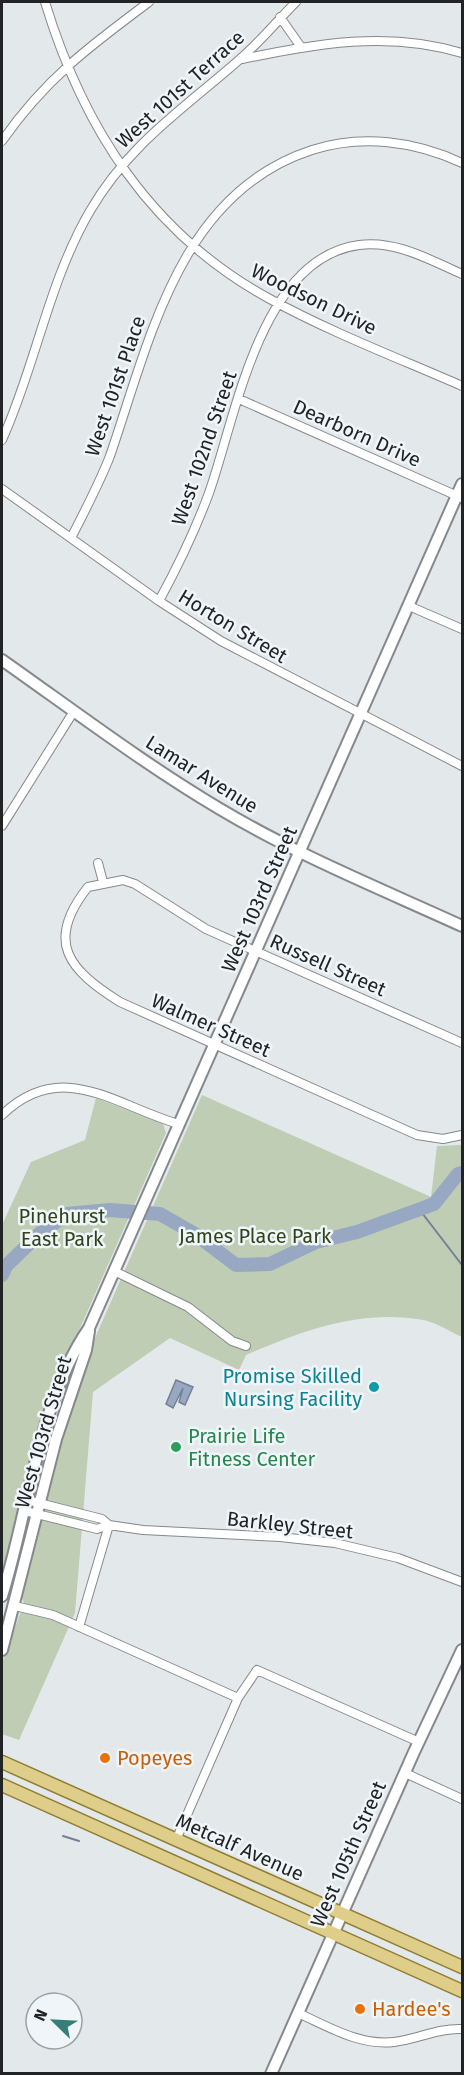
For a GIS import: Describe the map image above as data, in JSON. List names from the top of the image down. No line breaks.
{"streets":{"main road":["Lamar Avenue","West 103rd Street","Metcalf Avenue","West 105th Street"],"street":["West 101st Terrace","Woodson Drive","West 101st Place","Dearborn Drive","West 102nd Street","Horton Street","Russell Street","Walmer Street","Barkley Street"]},"crossings":[["West 101st Terrace","Woodson Drive"],["Woodson Drive","West 101st Place"],["Woodson Drive","West 102nd Street"],["West 101st Place","Horton Street"],["Dearborn Drive","West 102nd Street"],["Dearborn Drive","West 103rd Street"],["West 102nd Street","Horton Street"],["Horton Street","West 103rd Street"],["Lamar Avenue","West 103rd Street"],["West 103rd Street","Russell Street"],["West 103rd Street","Walmer Street"],["West 103rd Street","Barkley Street"],["Russell Street","Walmer Street"],["Metcalf Avenue","West 105th Street"]],"parks":["Pinehurst East Park","James Place Park"],"places":["Promise Skilled Nursing Facility","Prairie Life Fitness Center","Popeyes","Hardee's"],"north":"top left"}
